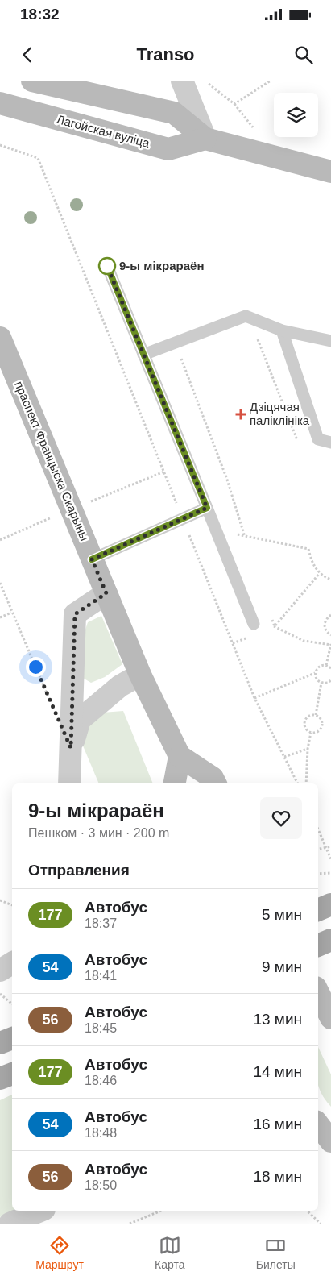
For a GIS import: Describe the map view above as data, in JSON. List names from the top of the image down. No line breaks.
{"streets":{"main road":["Лагойская вуліца","праспект Францыска Скарыны"]},"places":{"other":["9-ы мікрараён"],"health":["Дзіцячая паліклініка"]},"lines":["bus line 177"],"page":{"status":"18:32","header":"Transo","heading":[["9-ы мікрараён","Пешком · 3 мин · 200 m"],"Отправления"],"list":[{"mark":"177","name":"Автобус","note":"18:37","value":"5 мин"},{"mark":"54","name":"Автобус","note":"18:41","value":"9 мин"},{"mark":"56","name":"Автобус","note":"18:45","value":"13 мин"},{"mark":"177","name":"Автобус","note":"18:46","value":"14 мин"},{"mark":"54","name":"Автобус","note":"18:48","value":"16 мин"},{"mark":"56","name":"Автобус","note":"18:50","value":"18 мин"}],"tabs":["Маршрут","Карта","Билеты"]}}
